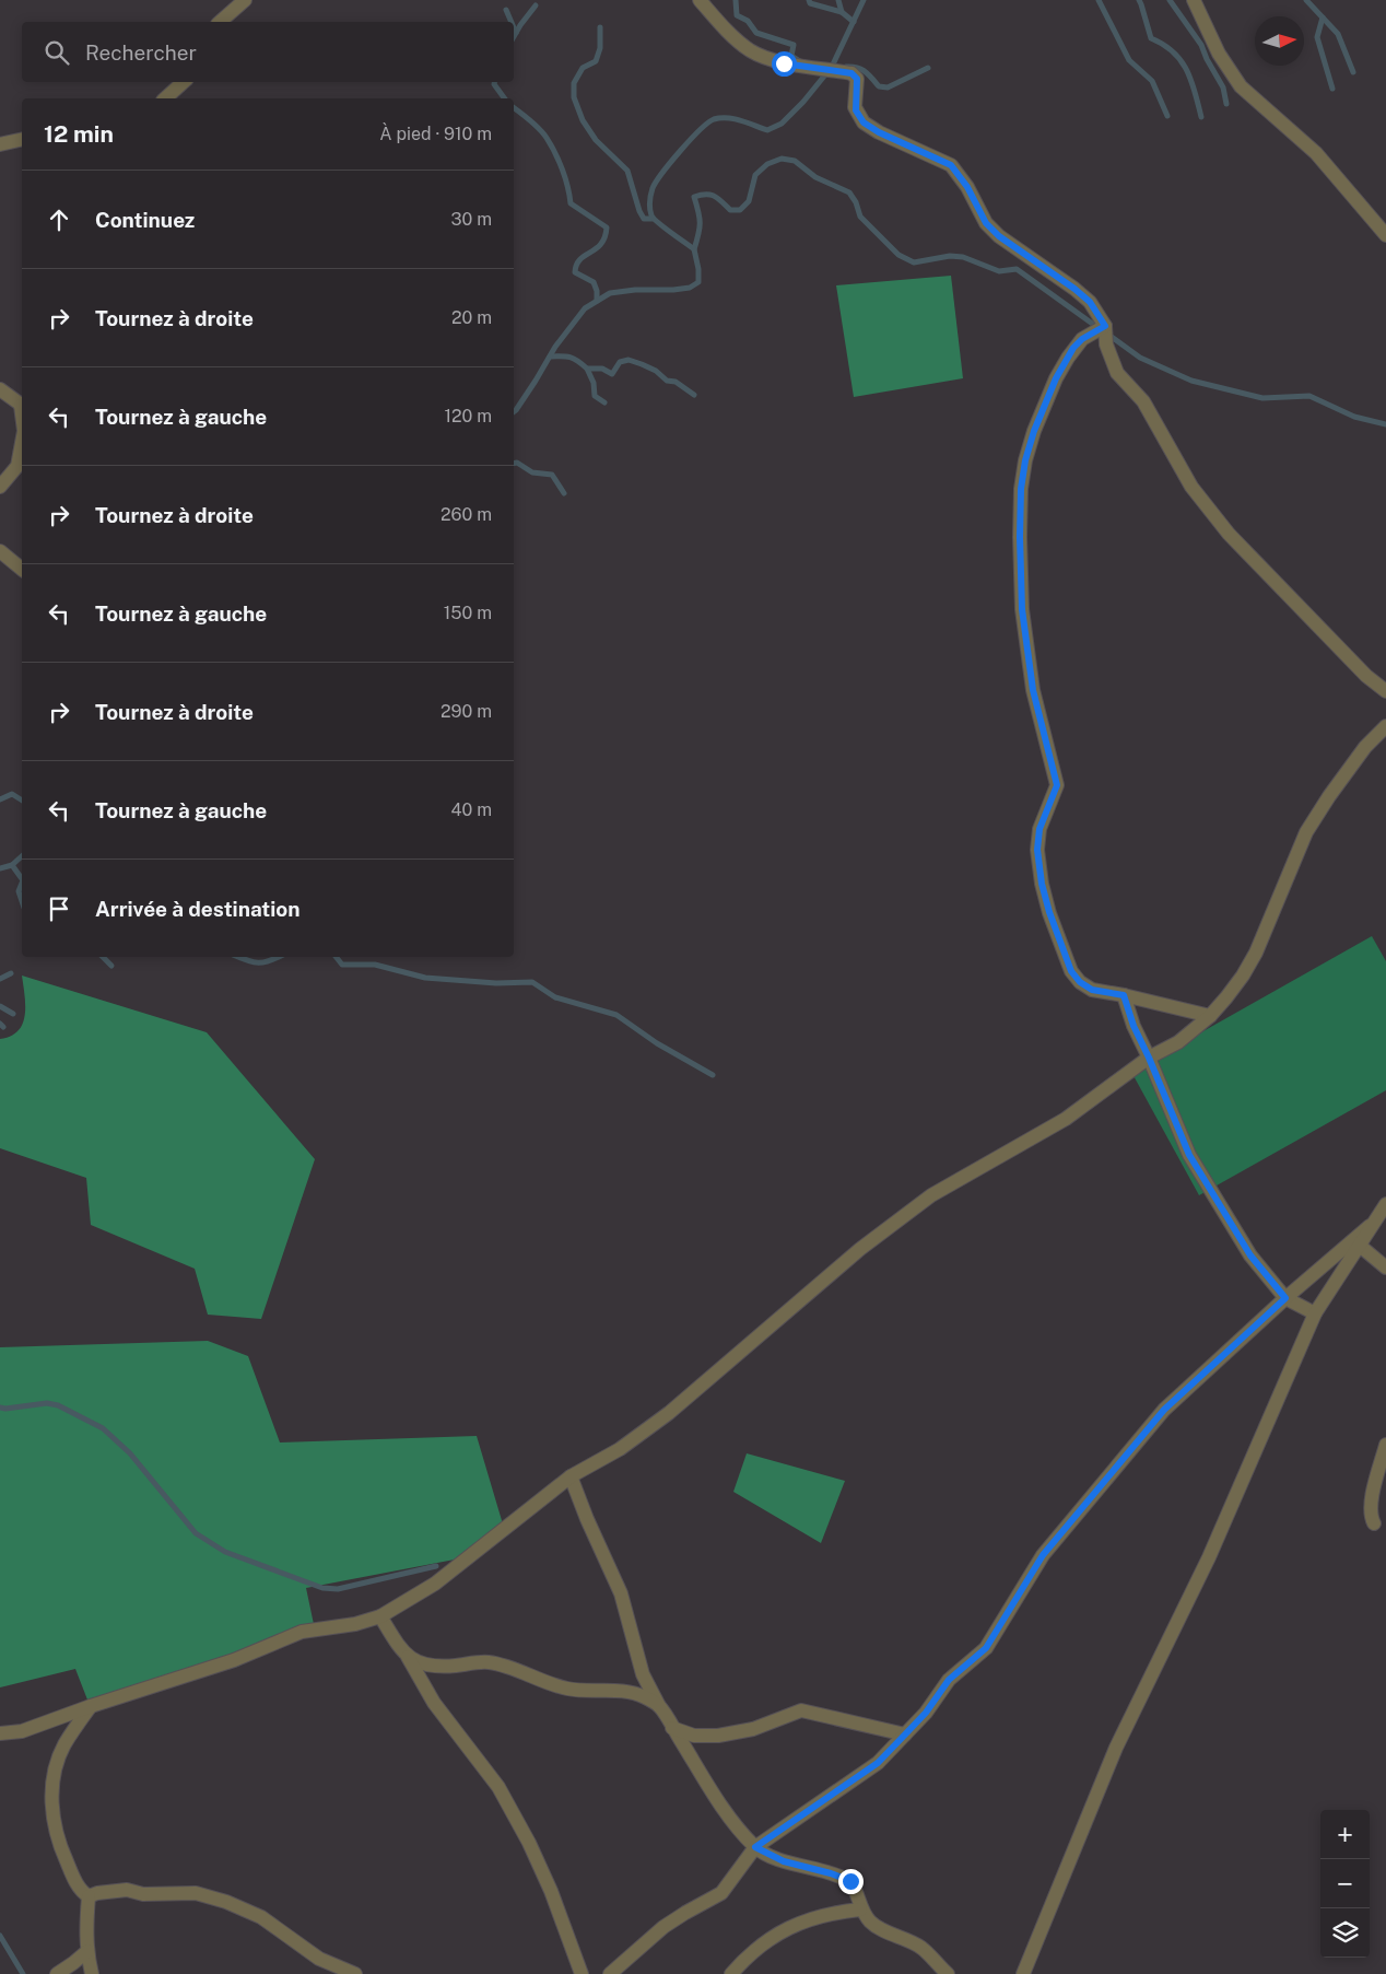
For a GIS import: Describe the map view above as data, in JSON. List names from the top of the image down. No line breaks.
{"north":"right","page":{"search":"Rechercher","heading":["12 min","À pied · 910 m"],"list":[["Continuez","30 m"],["Tournez à droite","20 m"],["Tournez à gauche","120 m"],["Tournez à droite","260 m"],["Tournez à gauche","150 m"],["Tournez à droite","290 m"],["Tournez à gauche","40 m"],"Arrivée à destination"],"map_buttons":["+","−"]}}
